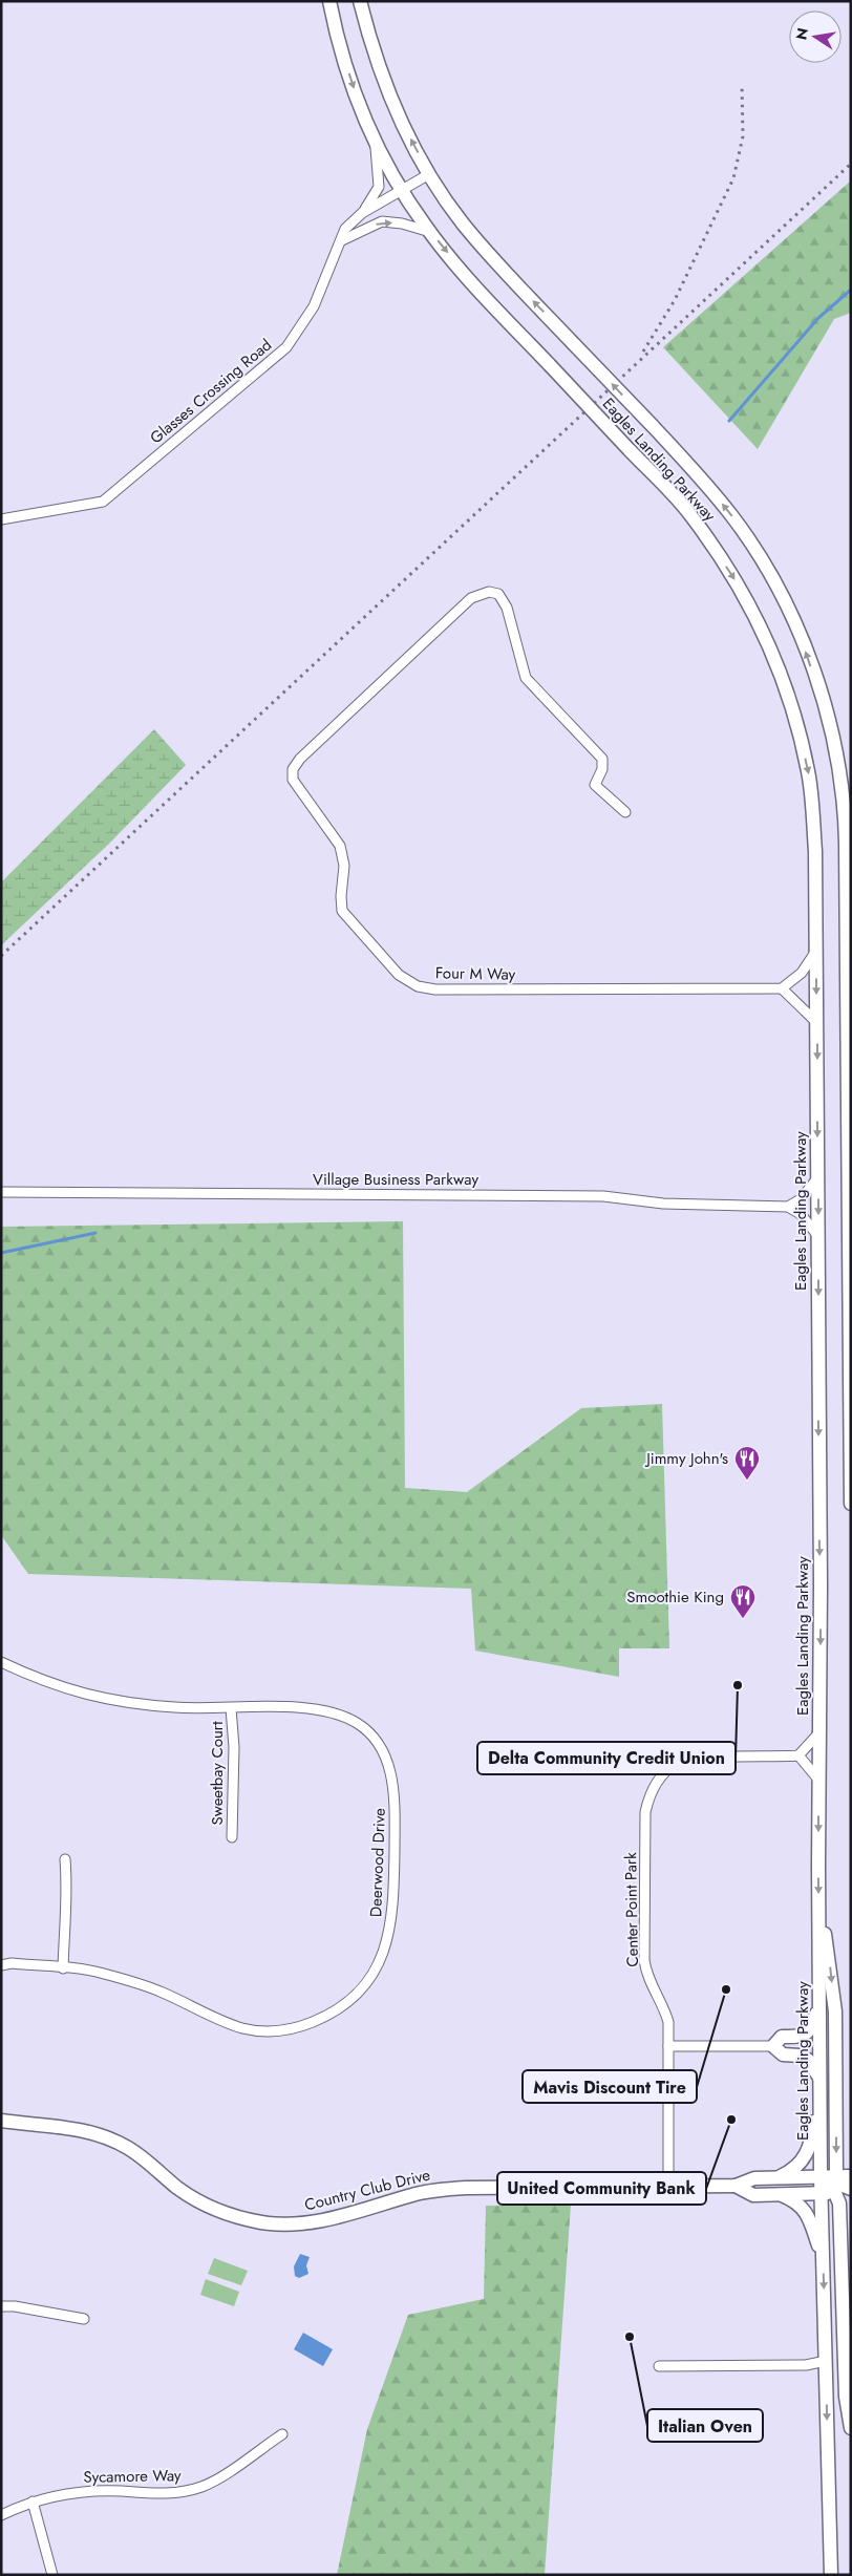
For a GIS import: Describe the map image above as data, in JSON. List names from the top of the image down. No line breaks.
{"streets":{"main road":["Eagles Landing Parkway","Country Club Drive"],"street":["Glasses Crossing Road","Four M Way","Village Business Parkway","Sweetbay Court","Deerwood Drive","Center Point Park","Sycamore Way"]},"crossings":[["Glasses Crossing Road","Eagles Landing Parkway"],["Eagles Landing Parkway","Country Club Drive"],["Sweetbay Court","Deerwood Drive"],["Center Point Park","Country Club Drive"]],"places":{"restaurant":["Jimmy John's","Smoothie King"],"other":["Delta Community Credit Union","Mavis Discount Tire","United Community Bank","Italian Oven"]},"north":"left"}
